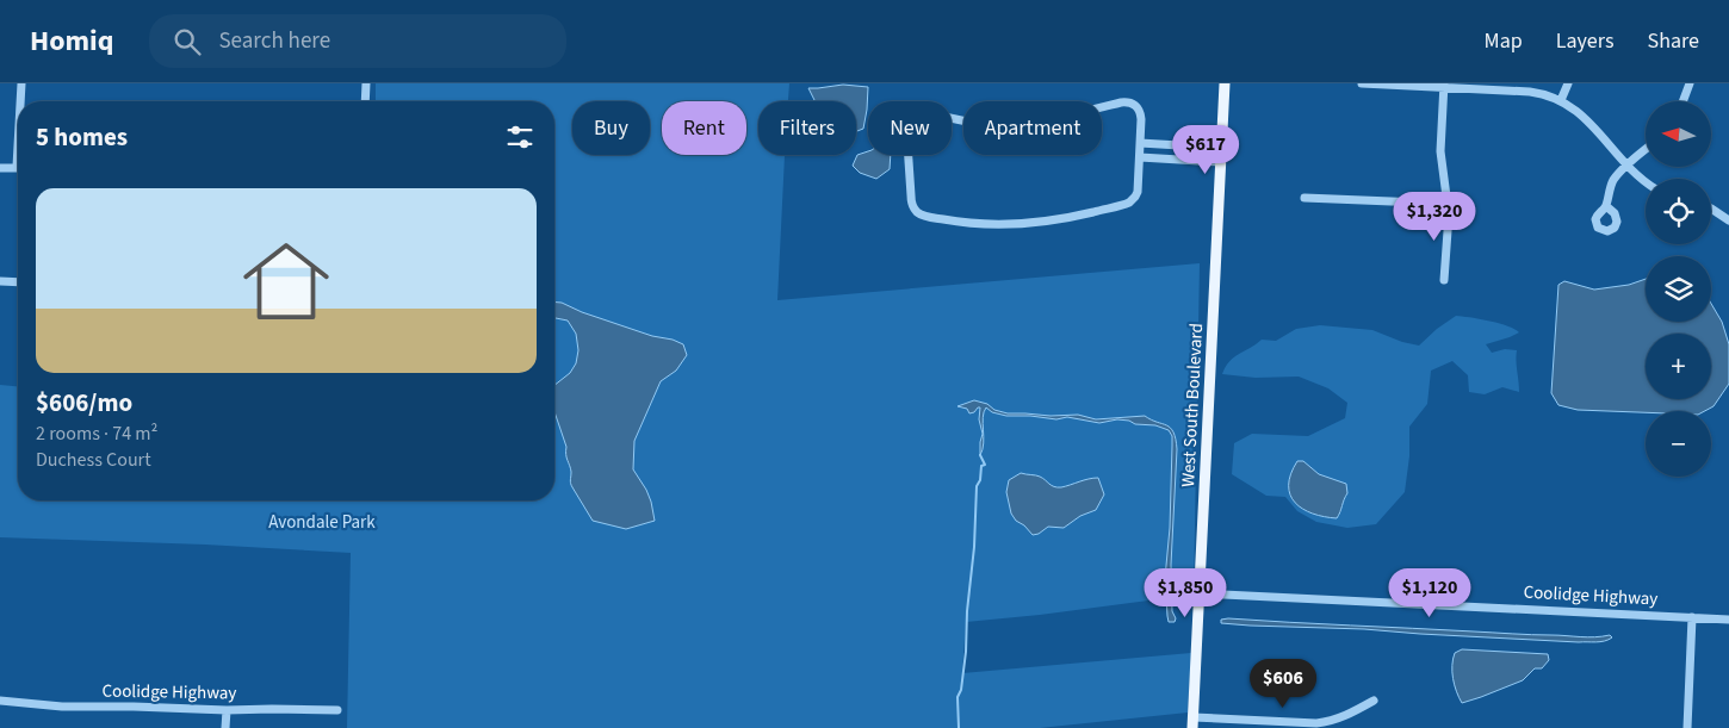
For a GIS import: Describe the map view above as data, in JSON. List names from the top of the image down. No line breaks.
{"streets":{"main road":["West South Boulevard"],"street":["Coolidge Highway"]},"crossings":[["West South Boulevard","Coolidge Highway"]],"parks":["Avondale Park"],"north":"left","page":{"header":"Homiq","search":"Search here","nav":["Map","Layers","Share"],"map_buttons":["+","−"],"chip":["Buy","Rent","Filters","New","Apartment"],"heading":"5 homes","price":["$617","$1,320","$1,850","$1,120","$606"],"list":[{"name":"$606/mo","note":"2 rooms · 74 m² · Duchess Court"}]}}
